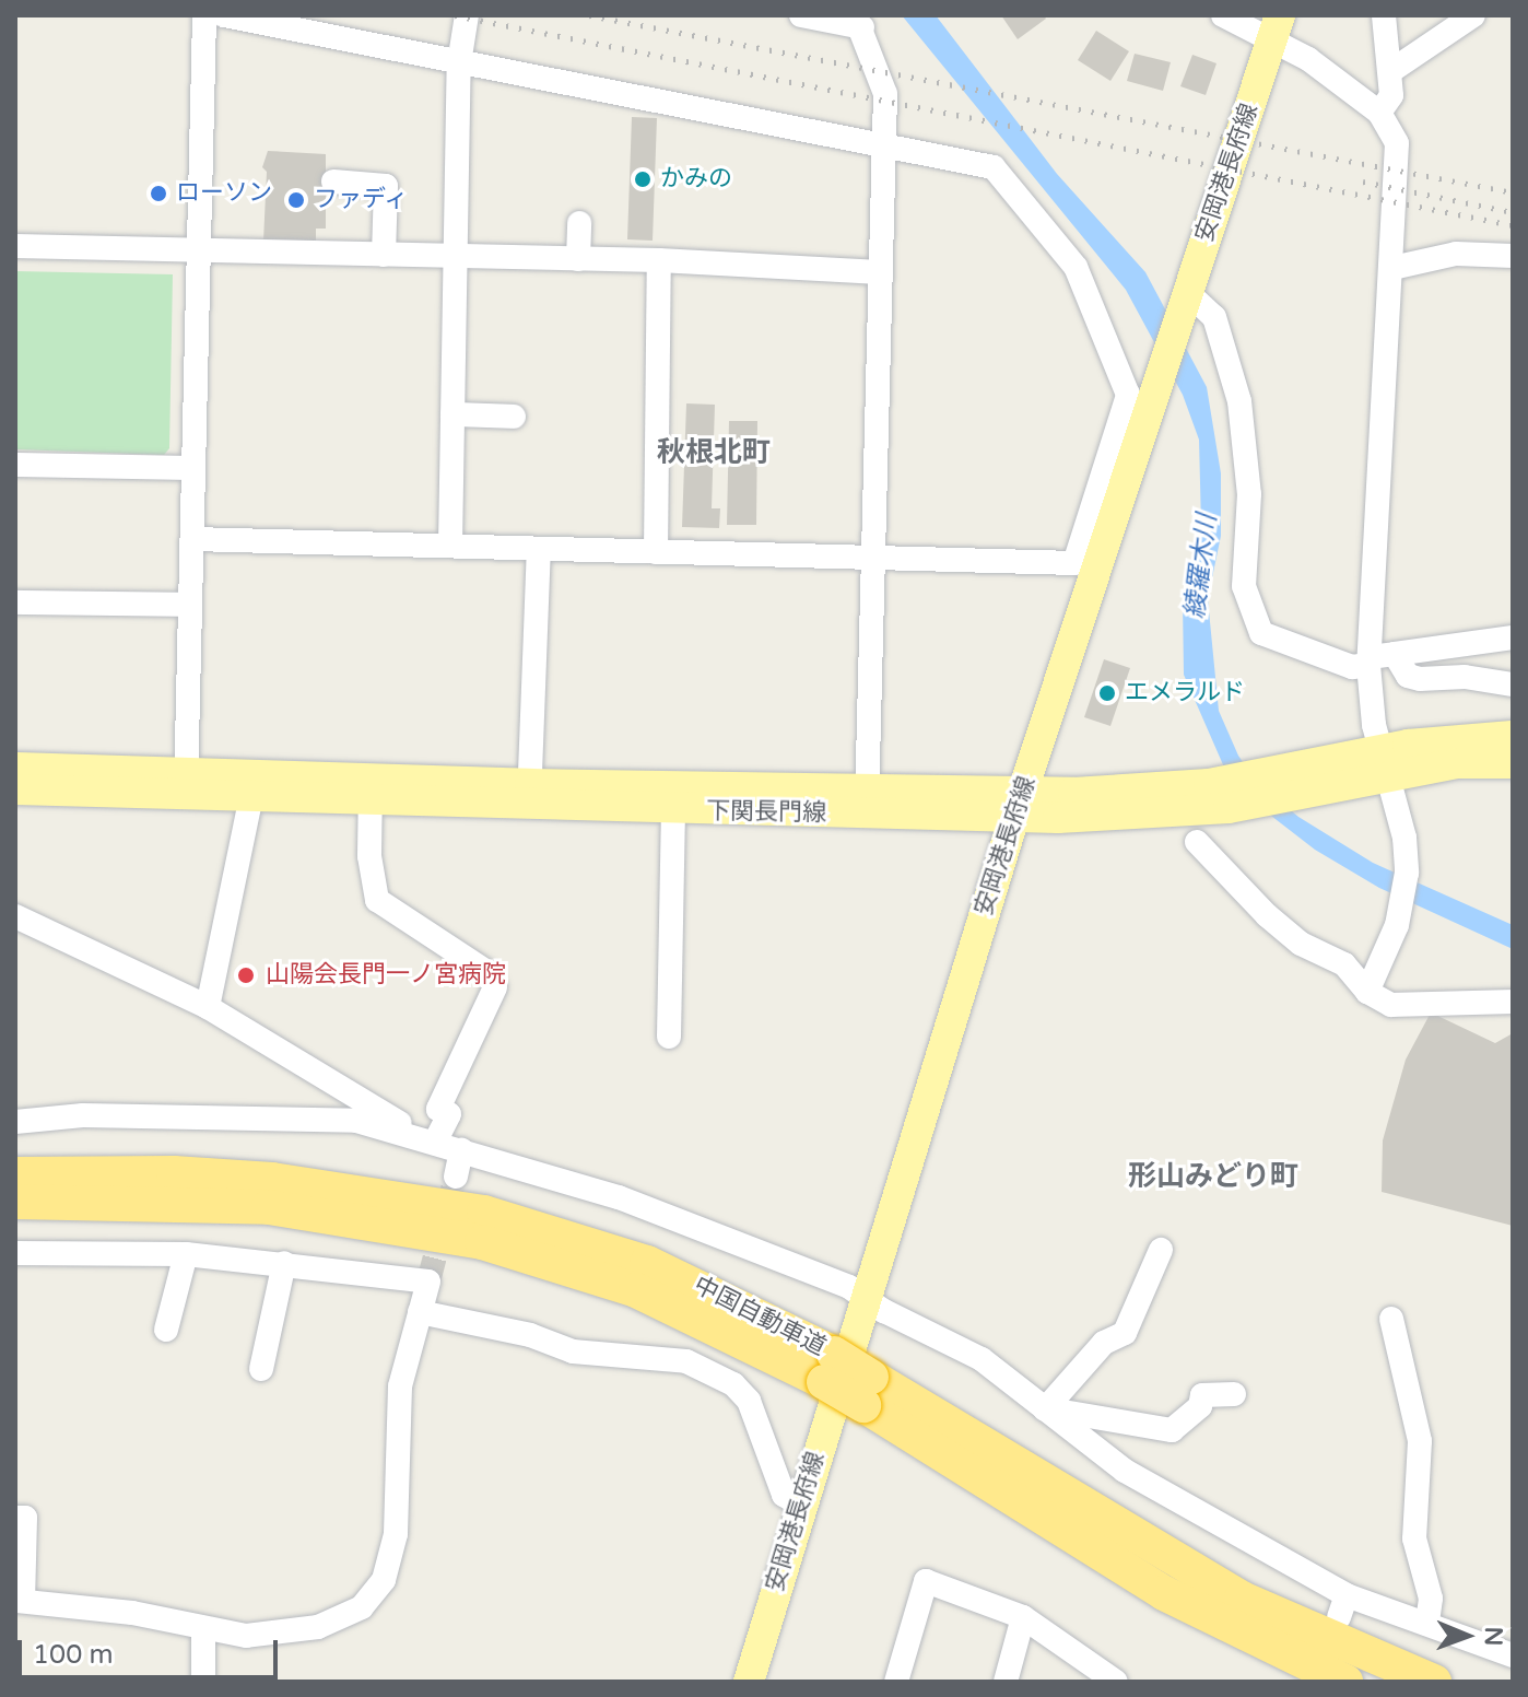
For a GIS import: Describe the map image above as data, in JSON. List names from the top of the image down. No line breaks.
{"streets":{"highway":["中国自動車道"],"main road":["安岡港長府線","下関長門線"]},"crossings":[["安岡港長府線","下関長門線"]],"districts":["秋根北町","形山みどり町"],"water":["綾羅木川"],"places":["かみの","ローソン","ファディ","エメラルド","山陽会長門一ノ宮病院"],"scale_bar":"100 m","north":"right"}
